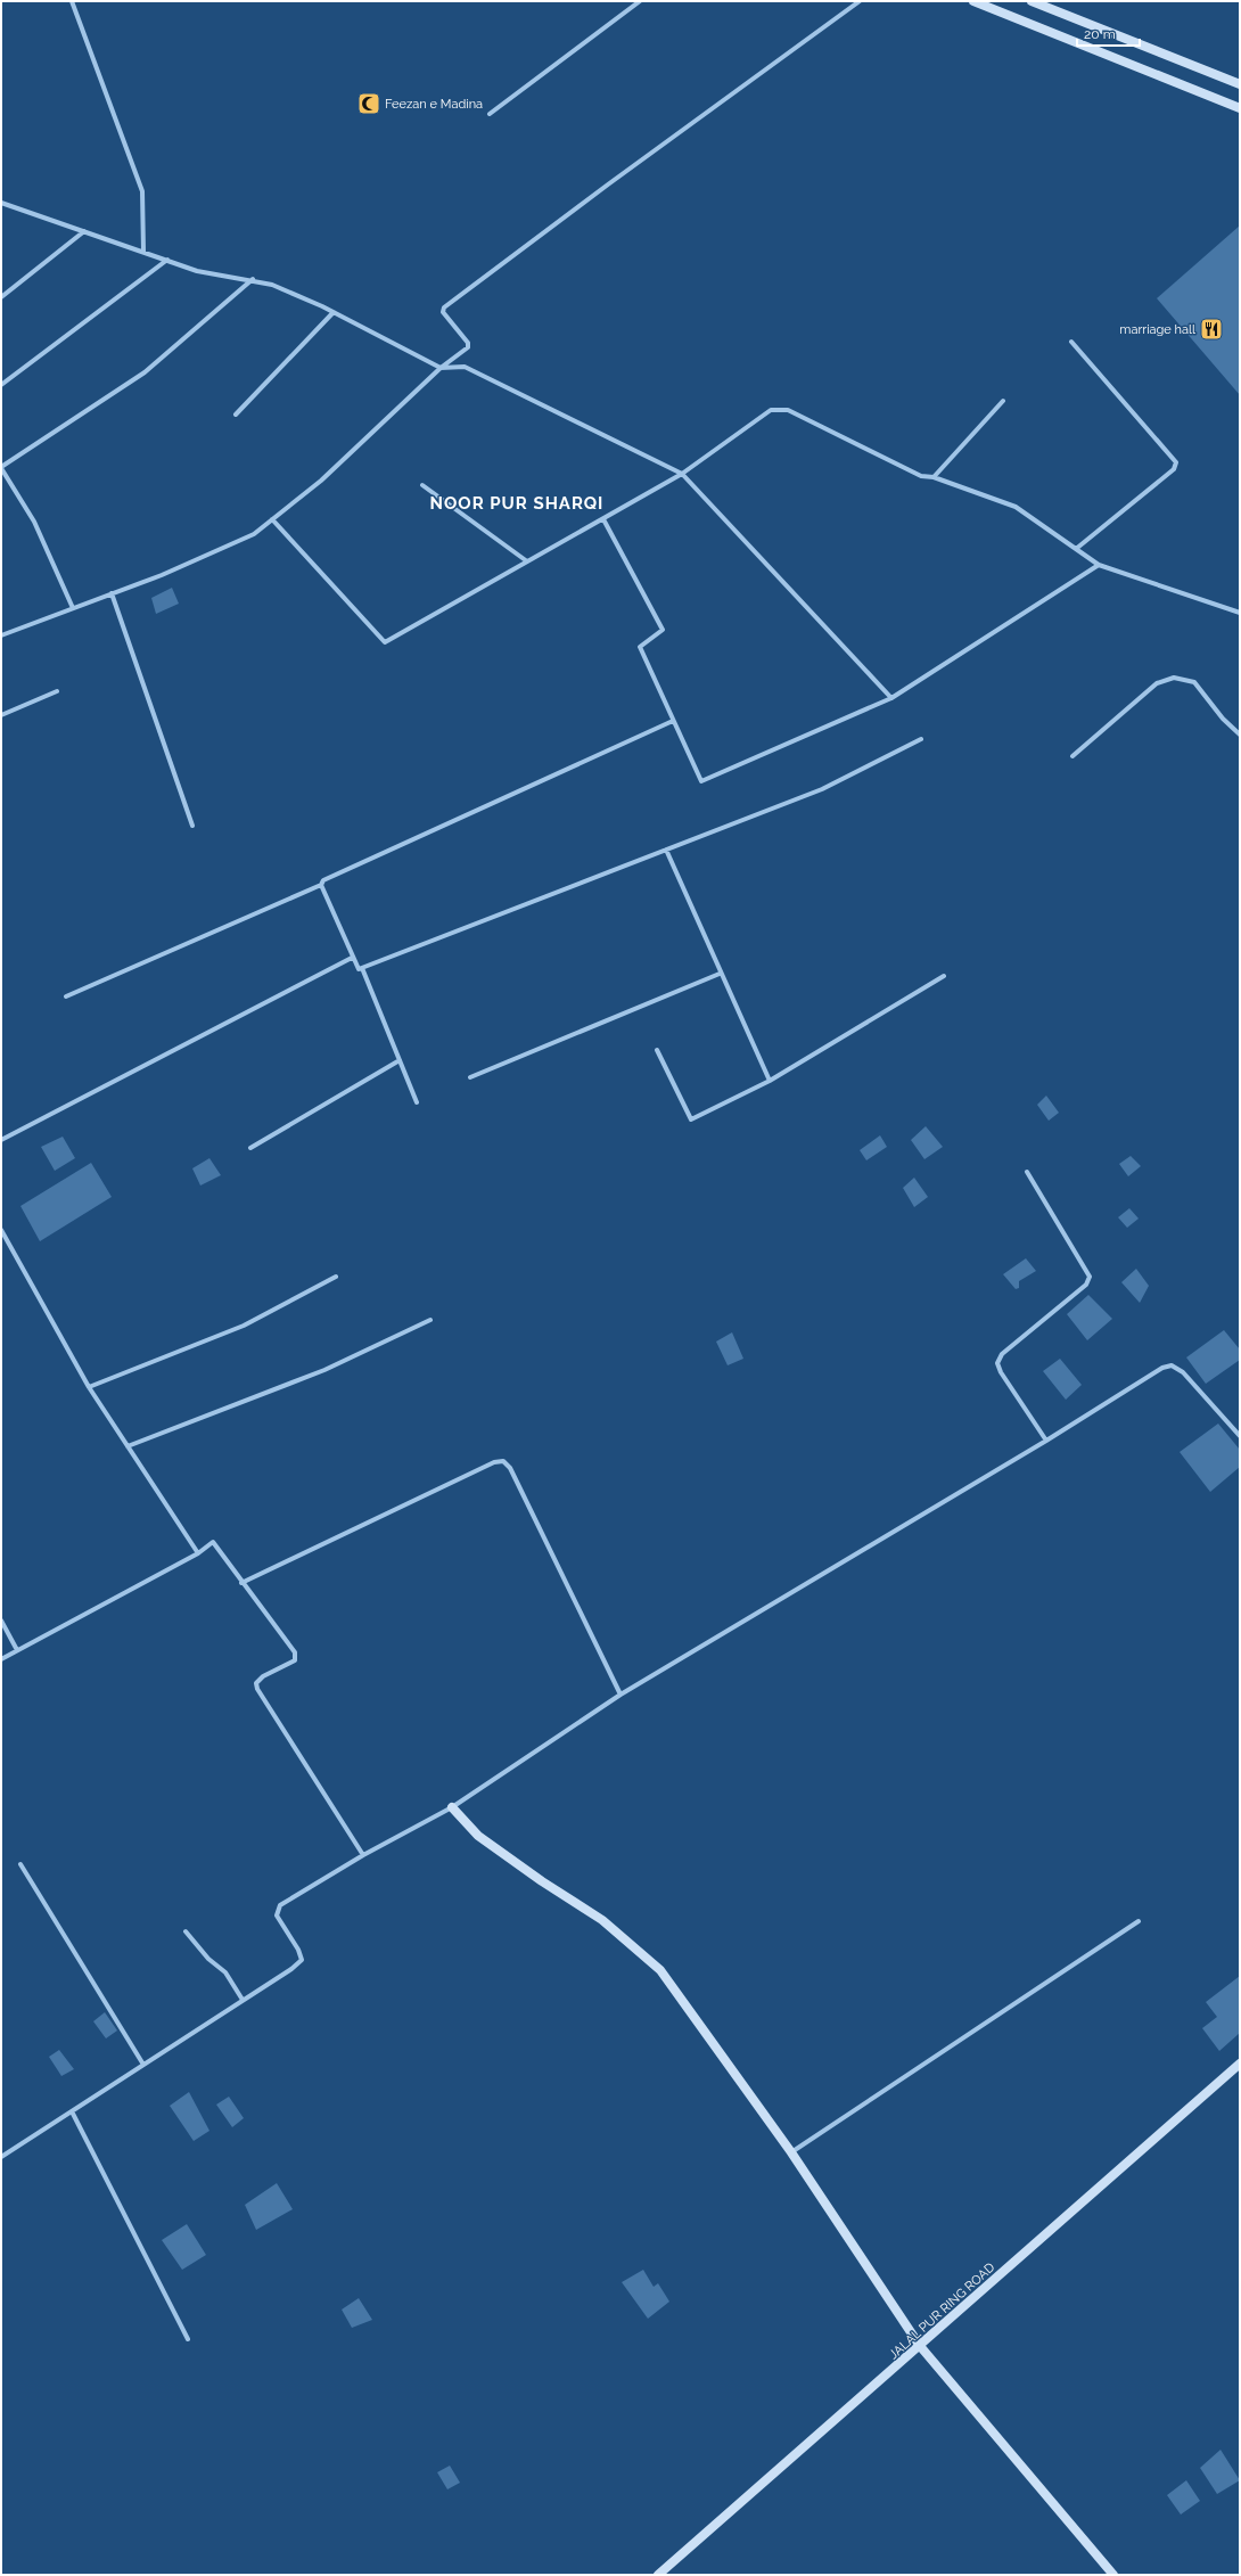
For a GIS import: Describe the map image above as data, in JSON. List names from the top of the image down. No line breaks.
{"streets":{"street":["JALAL PUR RING ROAD"]},"districts":["NOOR PUR SHARQI"],"places":{"mosque":["Feezan e Madina"],"restaurant":["marriage hall"]},"scale_bar":"20 m"}
